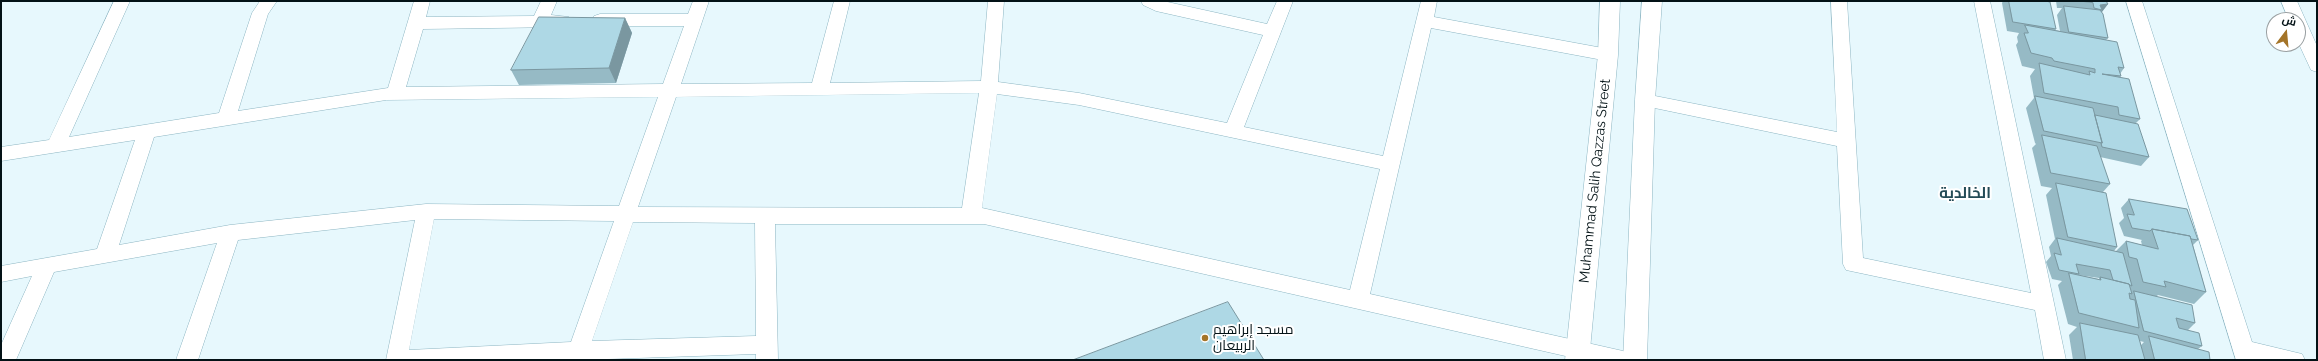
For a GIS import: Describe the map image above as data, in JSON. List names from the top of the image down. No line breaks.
{"streets":{"street":["Muhammad Salih Qazzas Street"]},"districts":["الخالدية"],"places":["مسجد إبراهيم الربيعان"],"north":"top"}
